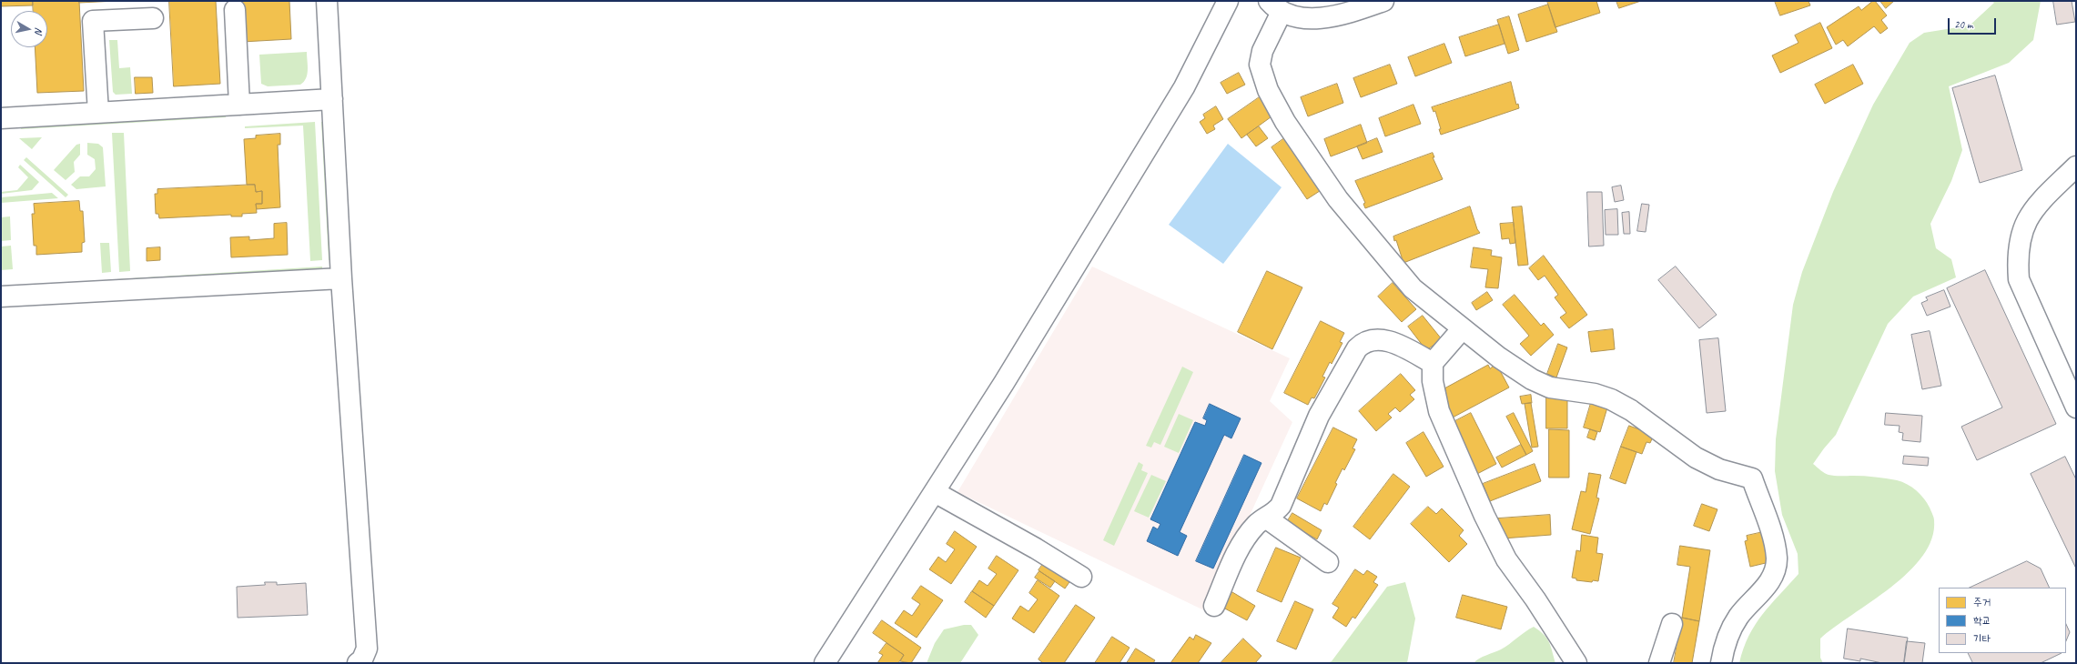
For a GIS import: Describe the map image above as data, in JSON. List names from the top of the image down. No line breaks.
{"legend":["주거","학교","기타"],"scale_bar":"20 m","north":"right"}
